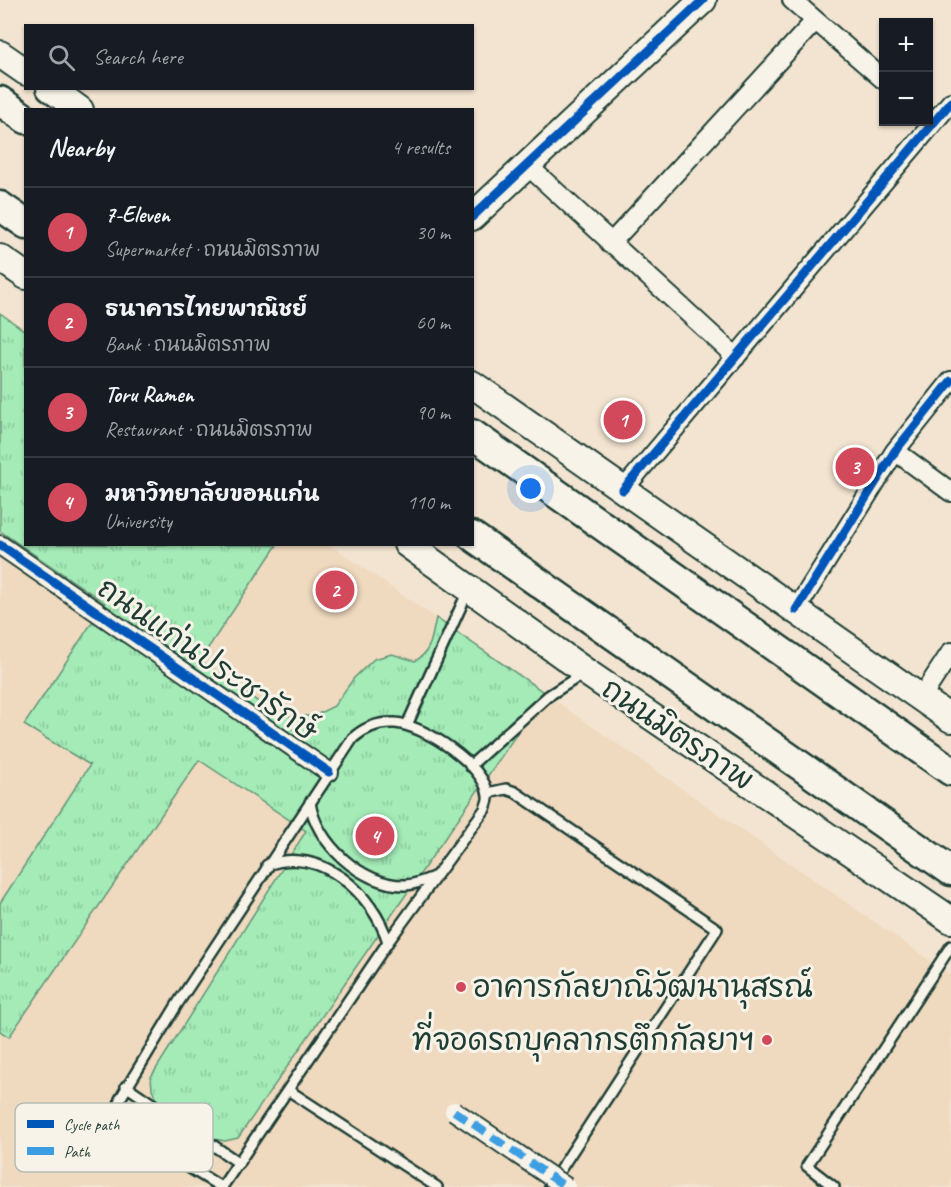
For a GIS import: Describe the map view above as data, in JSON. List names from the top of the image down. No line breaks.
{"streets":{"main road":["ถนนมิตรภาพ"],"street":["ถนนแก่นประชารักษ์"]},"places":["อาคารกัลยาณิวัฒนานุสรณ์","ที่จอดรถบุคลากรตึกกัลยาฯ"],"legend":["Cycle path","Path"],"page":{"map_buttons":["+","−"],"search":"Search here","heading":["Nearby","4 results"],"list":[{"mark":"1","name":"7-Eleven","note":"Supermarket · ถนนมิตรภาพ","value":"30 m"},{"mark":"2","name":"ธนาคารไทยพาณิชย์","note":"Bank · ถนนมิตรภาพ","value":"60 m"},{"mark":"3","name":"Toru Ramen","note":"Restaurant · ถนนมิตรภาพ","value":"90 m"},{"mark":"4","name":"มหาวิทยาลัยขอนแก่น","note":"University","value":"110 m"}],"pins":["1","3","2","4"]}}
